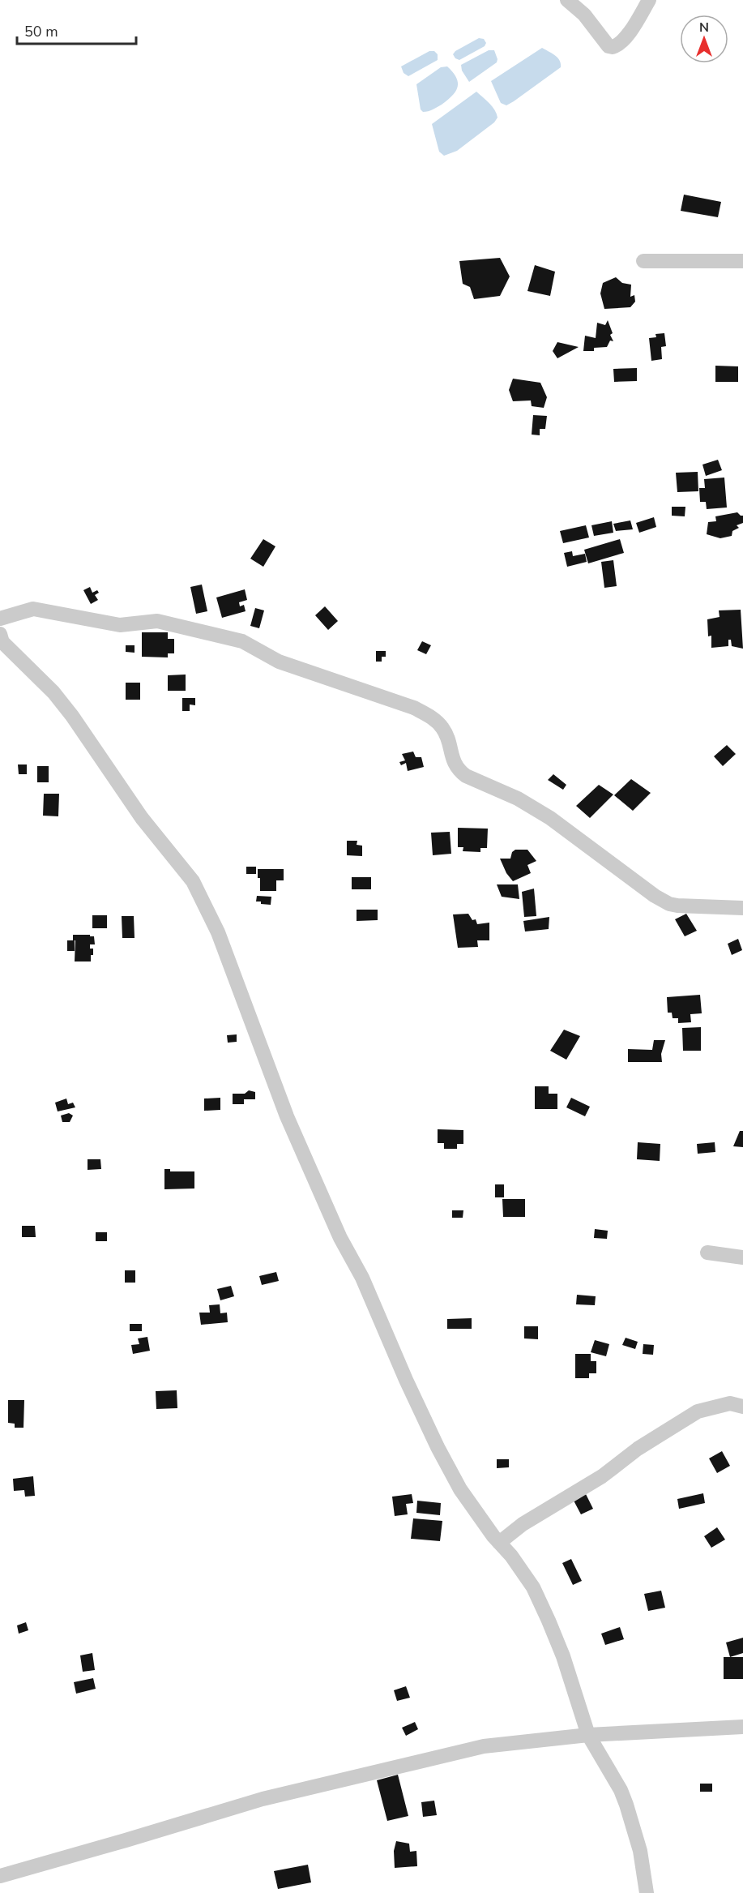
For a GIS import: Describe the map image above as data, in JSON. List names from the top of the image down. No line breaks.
{"scale_bar":"50 m","north":"top"}
